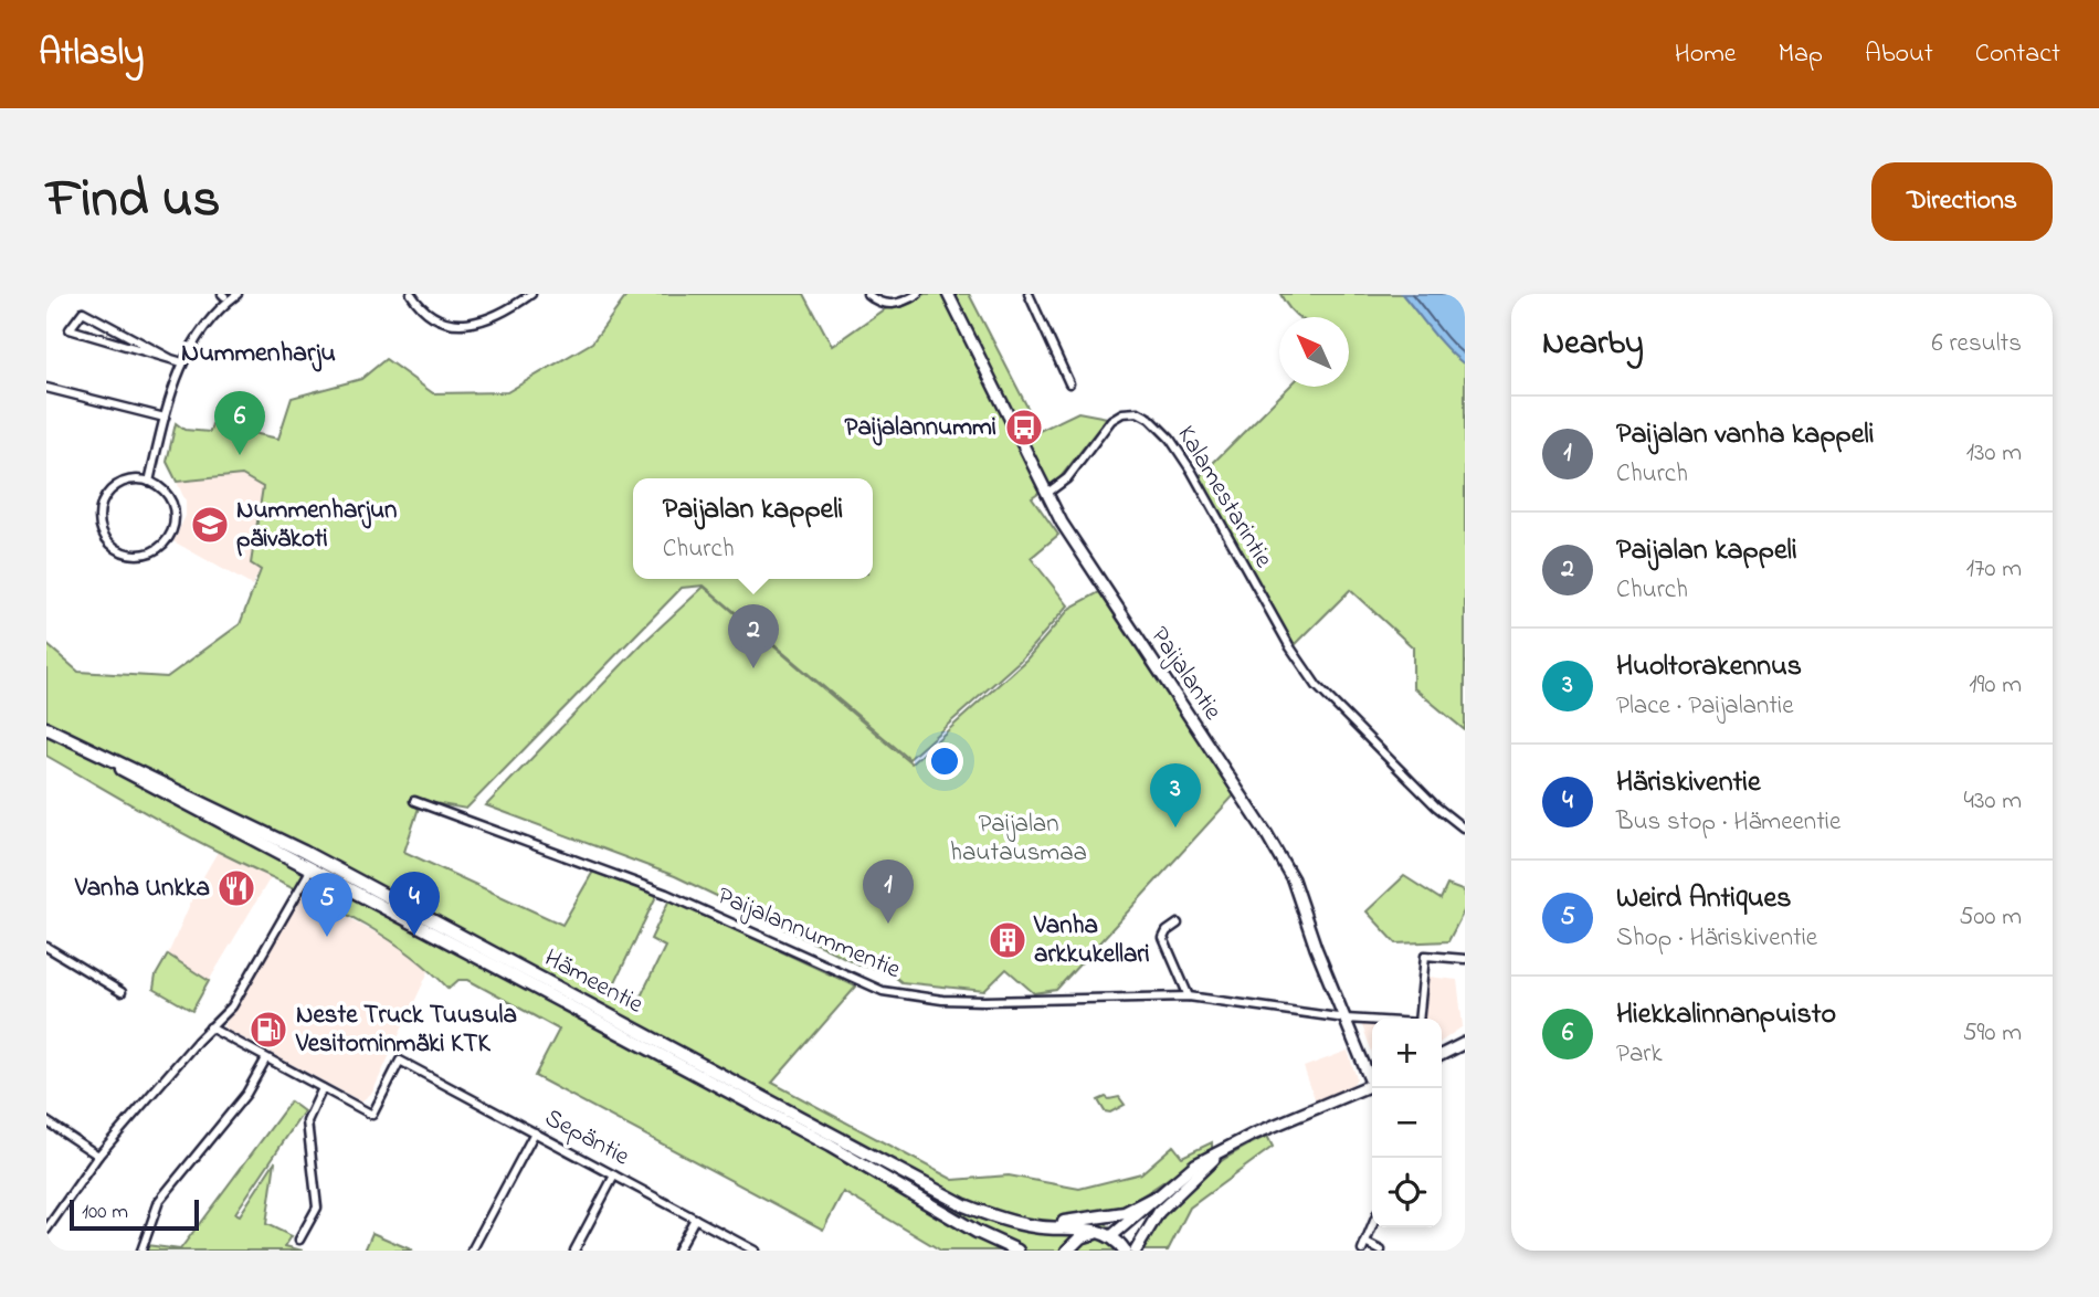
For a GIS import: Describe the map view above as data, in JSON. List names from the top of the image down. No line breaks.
{"streets":{"main road":["Hämeentie"],"street":["Kalamestarintie","Paijalantie","Paijalannummentie","Sepäntie"]},"crossings":[["Kalamestarintie","Paijalantie"],["Paijalantie","Paijalannummentie"]],"districts":["Nummenharju"],"parks":["Paijalan hautausmaa"],"places":{"bus stop":["Paijalannummi"],"school or university":["Nummenharjun päiväkoti"],"restaurant":["Vanha Unkka"],"building":["Vanha arkkukellari"],"fuel station":["Neste Truck Tuusula Vesitorninmäki KTK"]},"scale_bar":"100 m","north":"top left","page":{"header":"Atlasly","nav":["Home","Map","About","Contact"],"title":"Find us","buttons":"Directions","heading":["Nearby","6 results"],"pins":["6","2","3","1","4","5"],"list":[{"mark":"1","name":"Paijalan vanha kappeli","note":"Church","value":"130 m"},{"mark":"2","name":"Paijalan kappeli","note":"Church","value":"170 m"},{"mark":"3","name":"Huoltorakennus","note":"Place · Paijalantie","value":"190 m"},{"mark":"4","name":"Häriskiventie","note":"Bus stop · Hämeentie","value":"430 m"},{"mark":"5","name":"Weird Antiques","note":"Shop · Häriskiventie","value":"500 m"},{"mark":"6","name":"Hiekkalinnanpuisto","note":"Park","value":"590 m"}],"popup":["Paijalan kappeli","Church"],"map_buttons":["+","−"],"scale":"100 m"}}
